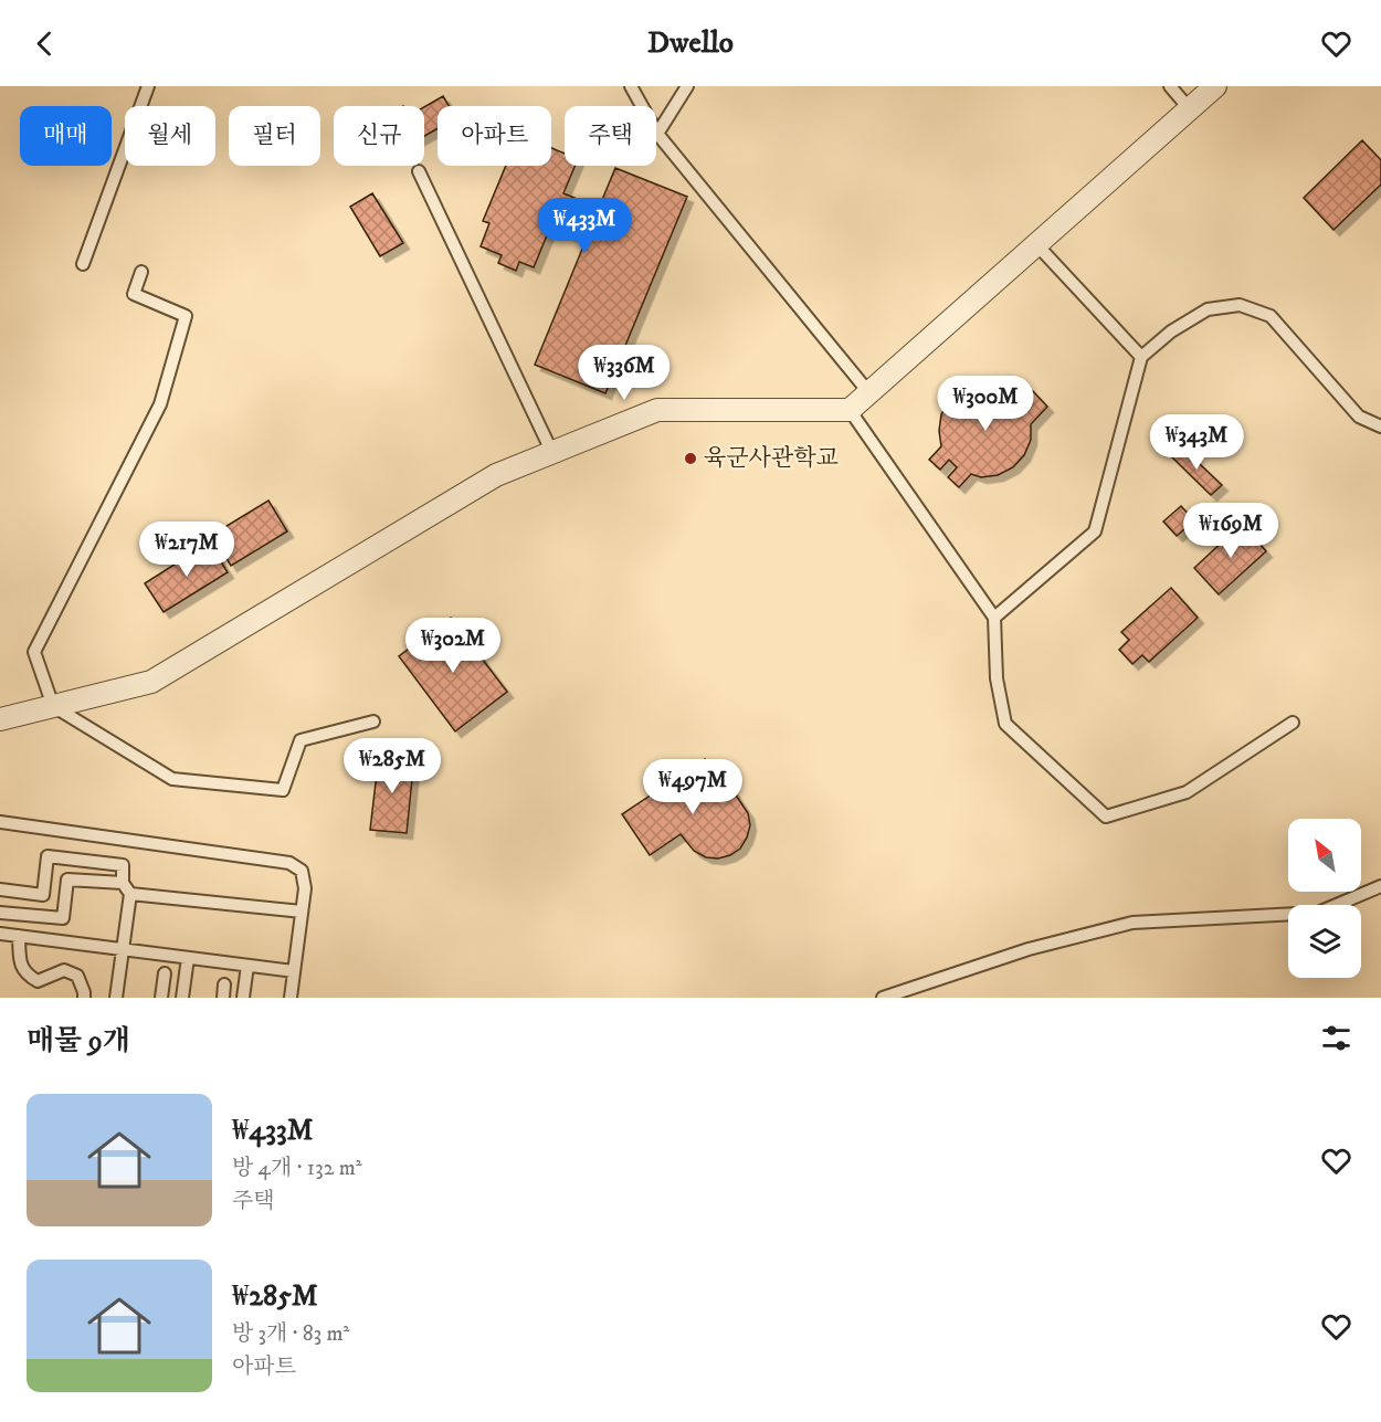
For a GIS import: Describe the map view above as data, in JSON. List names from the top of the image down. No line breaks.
{"places":["육군사관학교"],"north":"top left","page":{"header":"Dwello","chip":["매매","월세","필터","신규","아파트","주택"],"price":["₩433M","₩336M","₩300M","₩343M","₩169M","₩217M","₩302M","₩285M","₩497M"],"heading":"매물 9개","list":[{"name":"₩433M","note":"방 4개 · 132 m² · 주택"},{"name":"₩285M","note":"방 3개 · 83 m² · 아파트"}]}}
